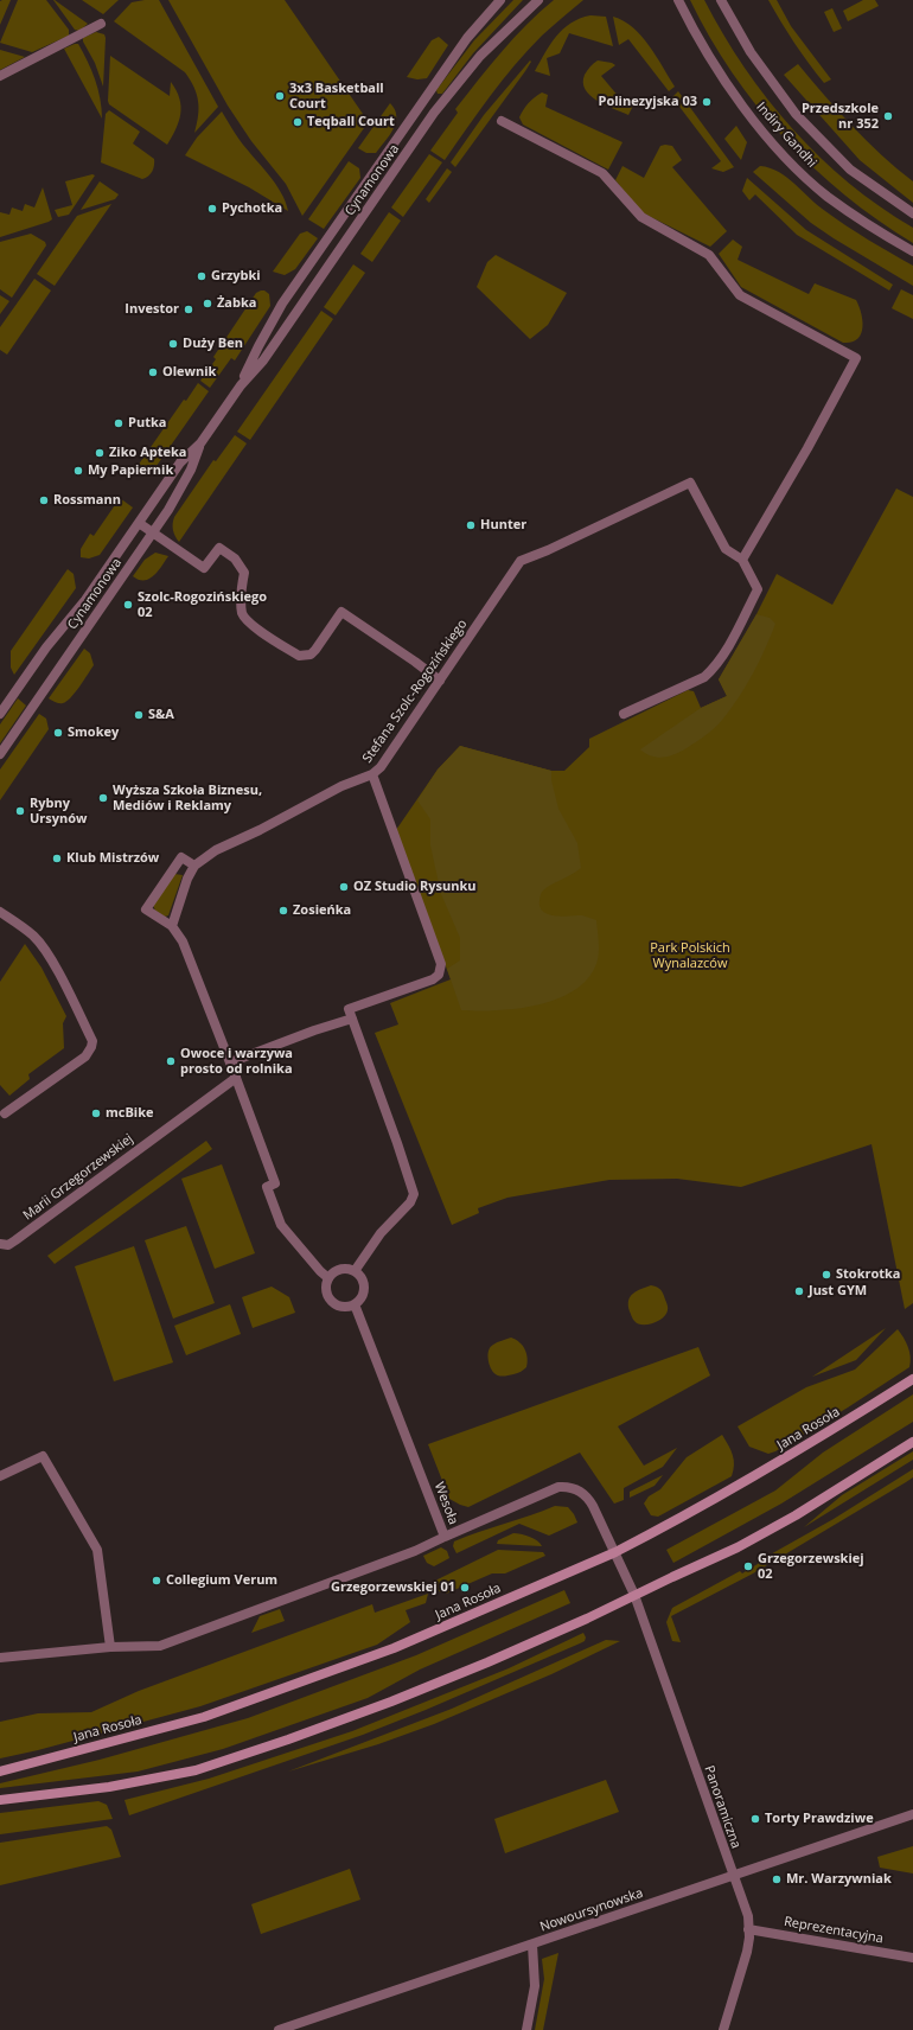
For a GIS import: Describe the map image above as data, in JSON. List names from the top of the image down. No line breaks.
{"streets":{"main road":["Jana Rosoła"],"street":["Indiry Gandhi","Cynamonowa","Stefana Szolc-Rogozińskiego","Marii Grzegorzewskiej","Wesoła","Panoramiczna","Nowoursynowska","Reprezentacyjna"]},"crossings":[["Jana Rosoła","Wesoła"],["Wesoła","Panoramiczna"],["Panoramiczna","Nowoursynowska"],["Panoramiczna","Reprezentacyjna"]],"parks":["Park Polskich Wynalazców"],"places":["3x3 Basketball Court","Polinezyjska 03","Przedszkole nr 352","Teqball Court","Pychotka","Grzybki","Żabka","Investor","Duży Ben","Olewnik","Putka","Ziko Apteka","My Papiernik","Rossmann","Hunter","Szolc-Rogozińskiego 02","S&A","Smokey","Wyższa Szkoła Biznesu, Mediów i Reklamy","Rybny Ursynów","Klub Mistrzów","OZ Studio Rysunku","Zosieńka","Owoce i warzywa prosto od rolnika","mcBike","Stokrotka","Just GYM","Grzegorzewskiej 02","Collegium Verum","Grzegorzewskiej 01","Torty Prawdziwe","Mr. Warzywniak"]}
